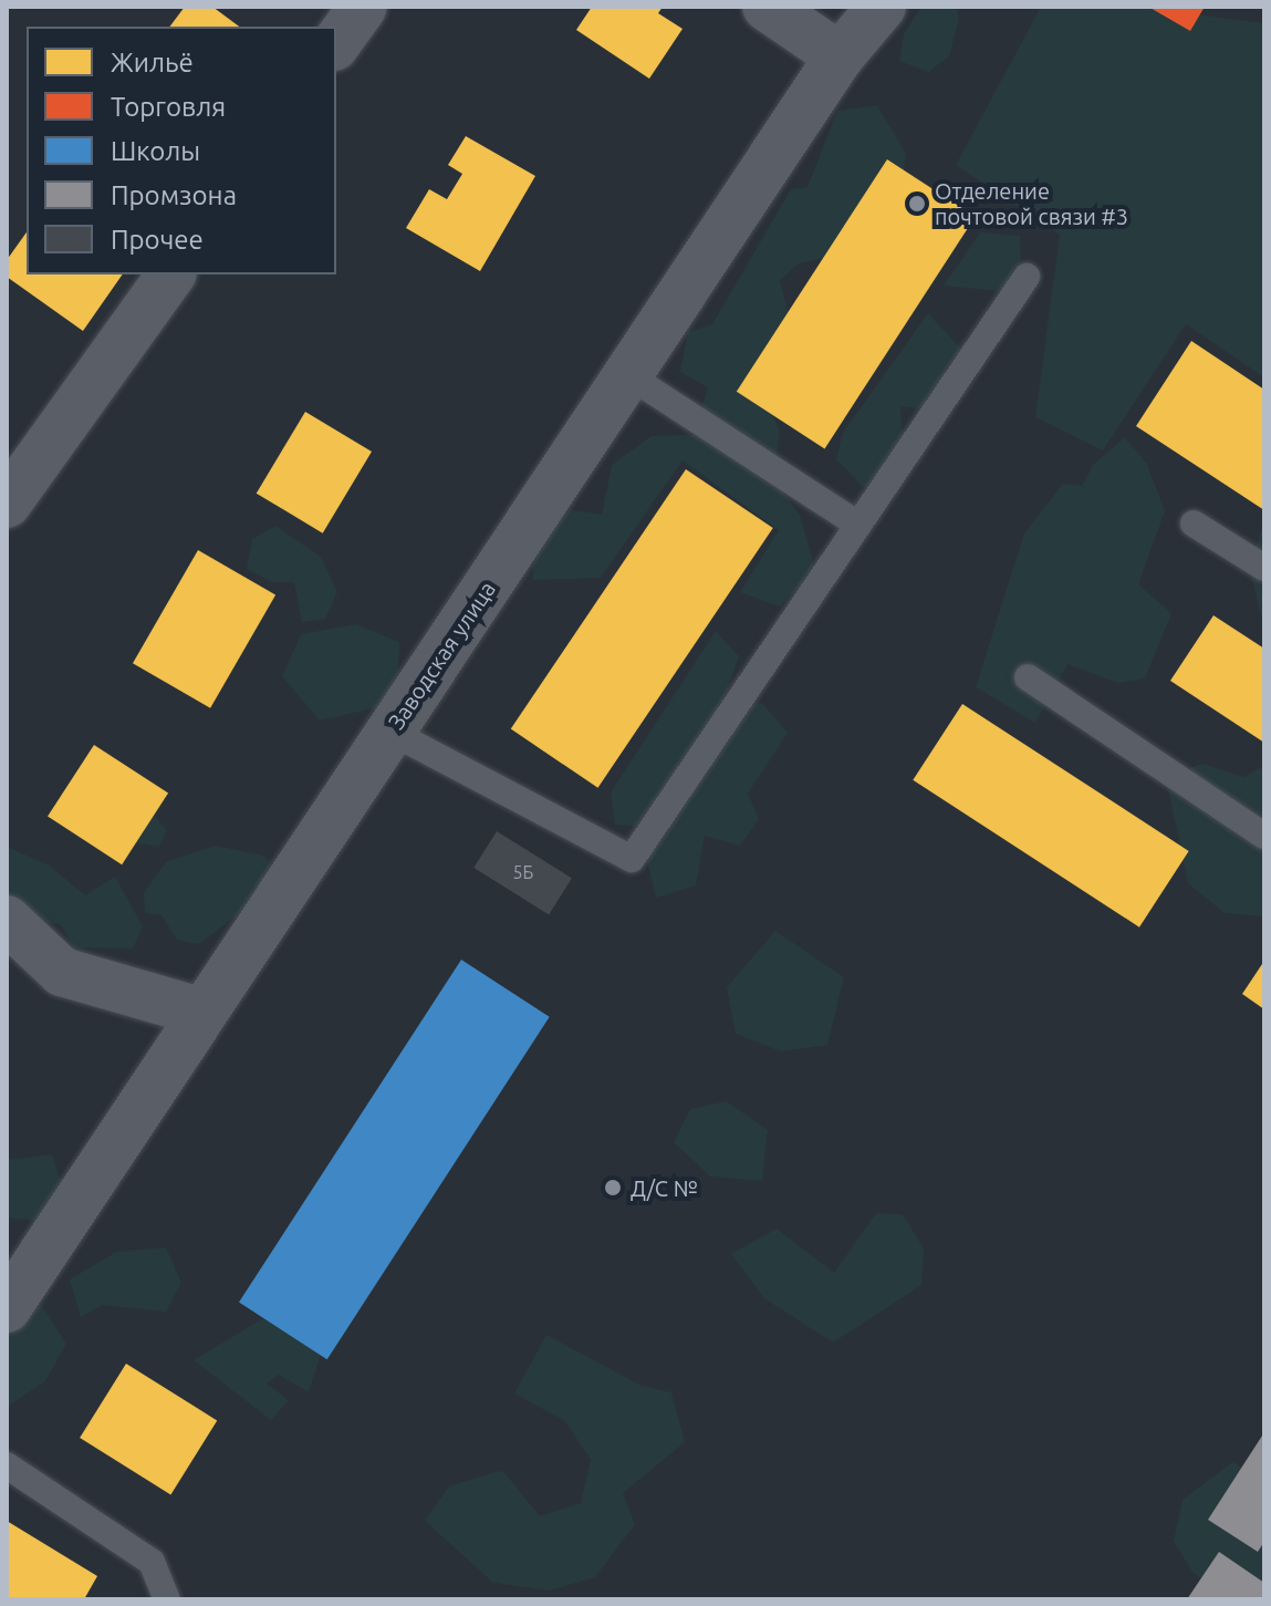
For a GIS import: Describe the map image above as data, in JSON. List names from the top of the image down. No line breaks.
{"streets":{"street":["Заводская улица"]},"places":["Отделение почтовой связи #3","Д/С №"],"house_numbers":["5Б"],"legend":["Жильё","Торговля","Школы","Промзона","Прочее"]}
